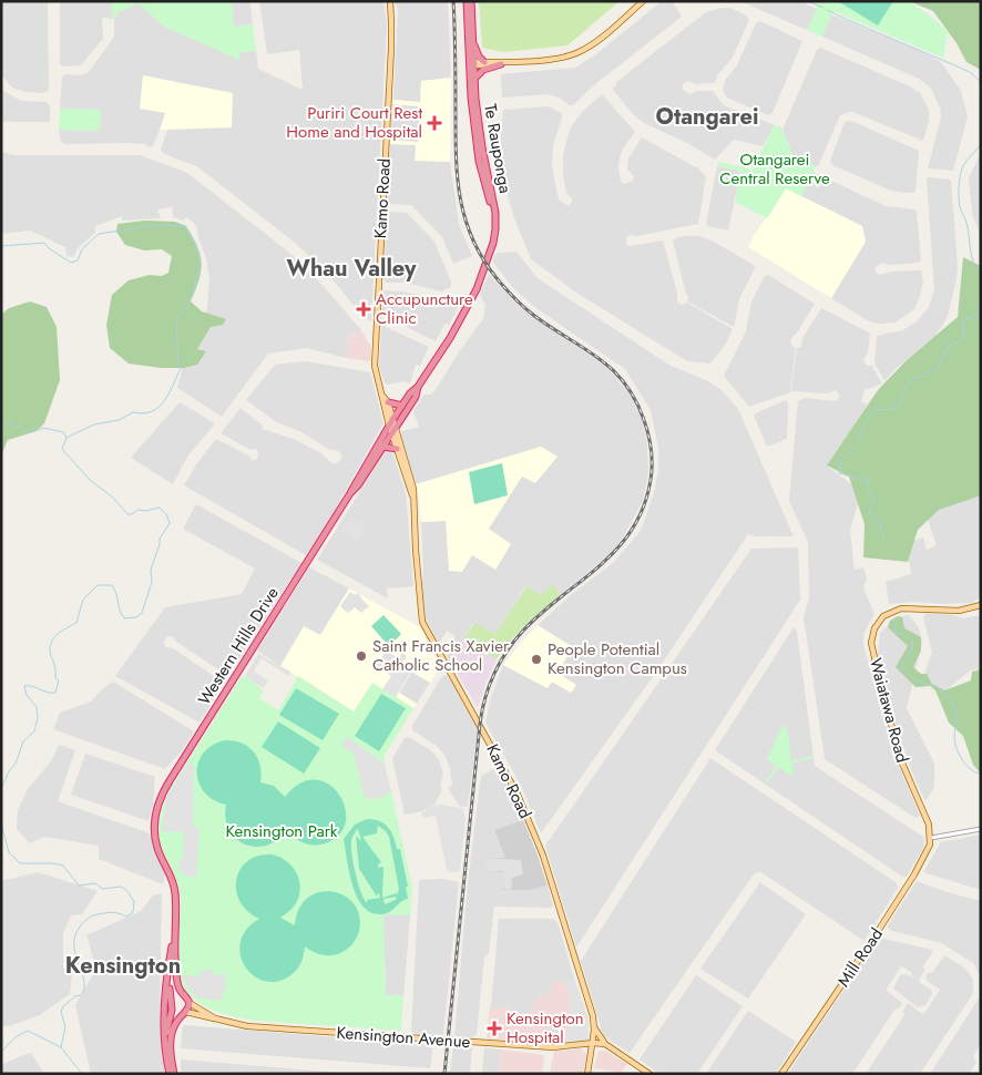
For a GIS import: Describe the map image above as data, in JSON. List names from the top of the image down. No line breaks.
{"streets":{"highway":["Te Rauponga","Western Hills Drive"],"main road":["Kamo Road","Waiatawa Road","Mill Road","Kensington Avenue"]},"crossings":[["Te Rauponga","Kamo Road"],["Te Rauponga","Western Hills Drive"],["Kamo Road","Western Hills Drive"],["Kamo Road","Kensington Avenue"],["Western Hills Drive","Kensington Avenue"],["Waiatawa Road","Mill Road"]],"districts":["Otangarei","Whau Valley","Kensington"],"parks":["Otangarei Central Reserve","Kensington Park"],"places":{"health":["Puriri Court Rest Home and Hospital","Accupuncture Clinic","Kensington Hospital"],"other":["Saint Francis Xavier Catholic School","People Potential Kensington Campus"]}}
